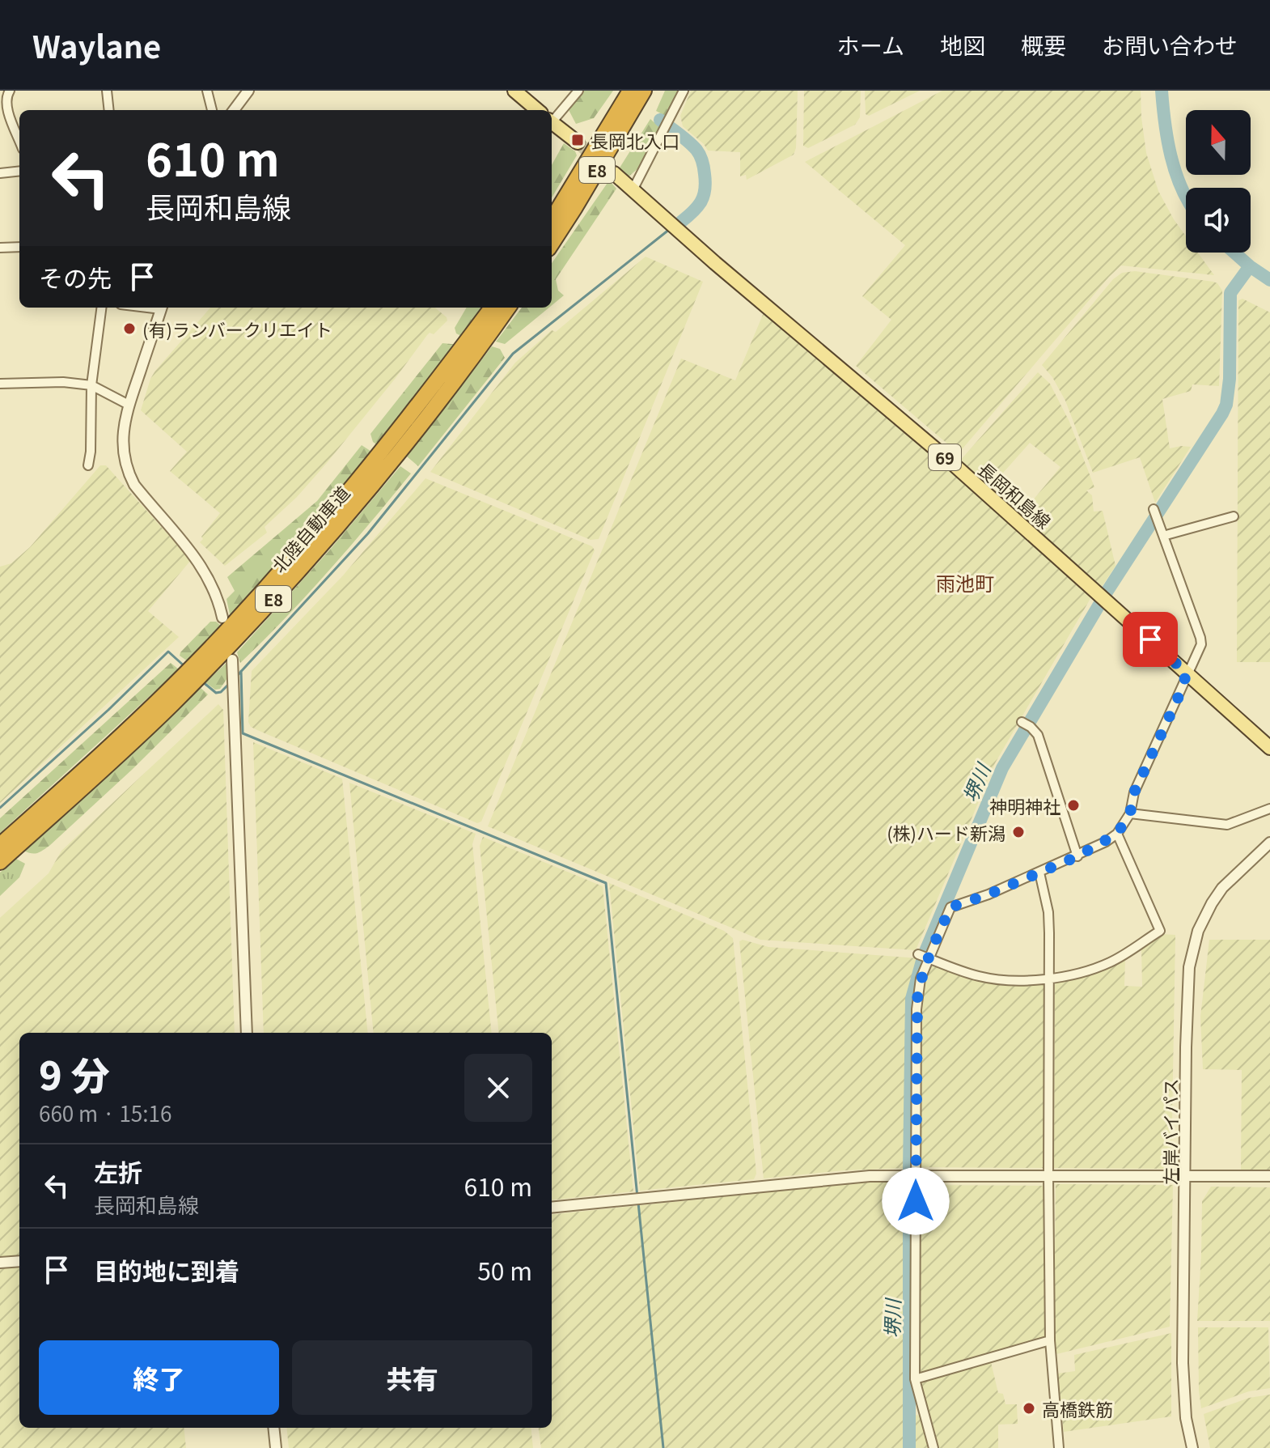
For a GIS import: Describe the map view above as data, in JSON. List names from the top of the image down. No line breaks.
{"streets":{"highway":["E8","北陸自動車道"],"main road":["69","長岡和島線"],"street":["左岸バイパス"]},"districts":["雨池町"],"water":["堺川"],"places":{"transit":["長岡北入口"],"other":["(有)ランバークリエイト","神明神社","(株)ハード新潟","高橋鉄筋"]},"north":"top","page":{"header":"Waylane","nav":["ホーム","地図","概要","お問い合わせ"],"turn":["610 m","長岡和島線"],"then":"その先","heading":["9 分","660 m · 15:16"],"list":[{"name":"左折","note":"長岡和島線","value":"610 m"},{"name":"目的地に到着","value":"50 m"}],"buttons":["終了","共有"]}}
